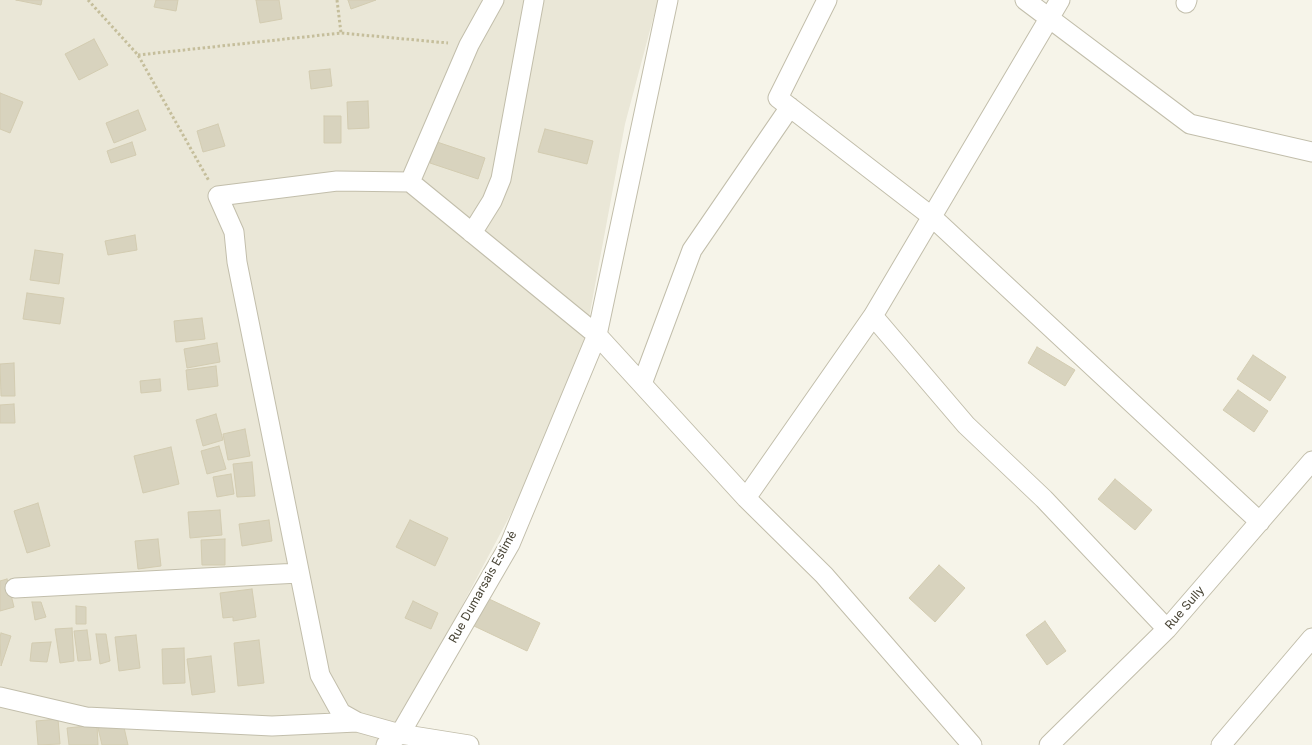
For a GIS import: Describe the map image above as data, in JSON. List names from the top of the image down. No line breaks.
{"streets":{"street":["Rue Dumarsais Estimé","Rue Sully"]}}
